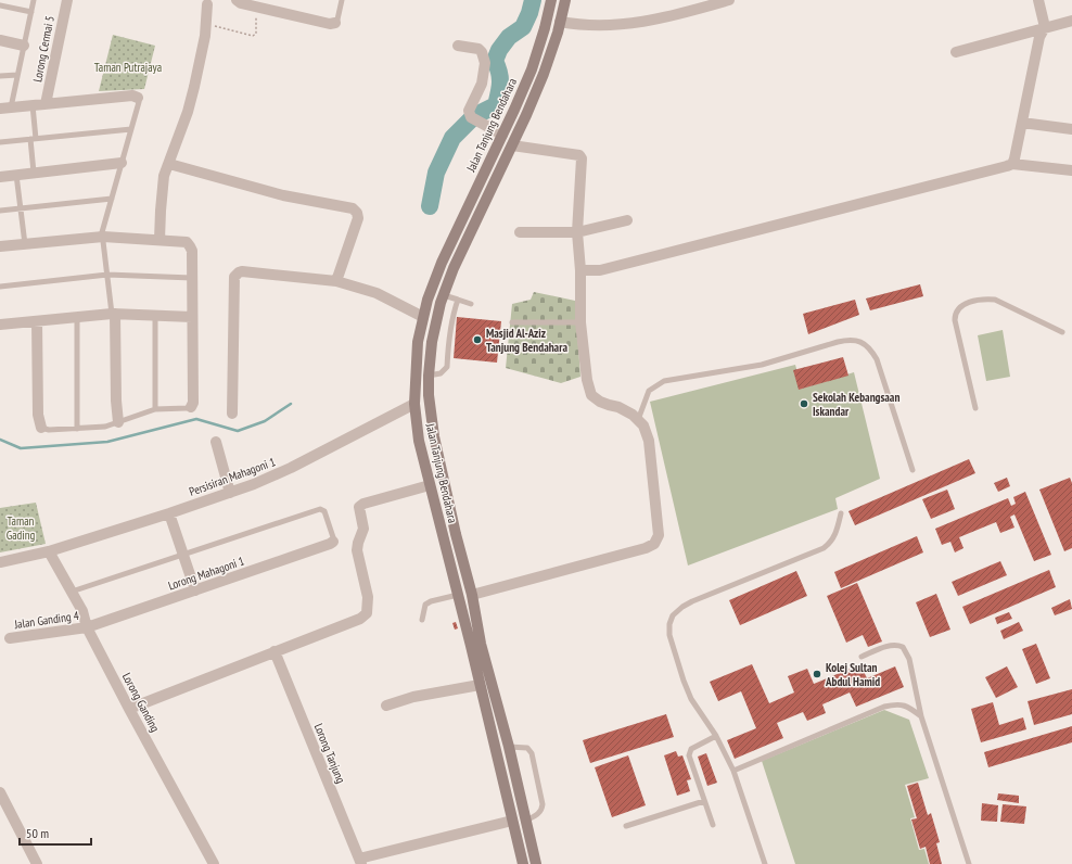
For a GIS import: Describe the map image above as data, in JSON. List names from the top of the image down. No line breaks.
{"streets":{"main road":["Jalan Tanjung Bendahara"],"street":["Lorong Cermai 5","Persisiran Mahagoni 1","Lorong Mahagoni 1","Jalan Ganding 4","Lorong Ganding","Lorong Tanjung"]},"crossings":[["Jalan Tanjung Bendahara","Persisiran Mahagoni 1"],["Persisiran Mahagoni 1","Lorong Ganding"],["Lorong Mahagoni 1","Jalan Ganding 4"],["Lorong Mahagoni 1","Lorong Ganding"],["Jalan Ganding 4","Lorong Ganding"]],"parks":["Taman Putrajaya","Taman Gading"],"places":["Masjid Al-Aziz Tanjung Bendahara","Sekolah Kebangsaan Iskandar","Kolej Sultan Abdul Hamid"],"scale_bar":"50 m"}
